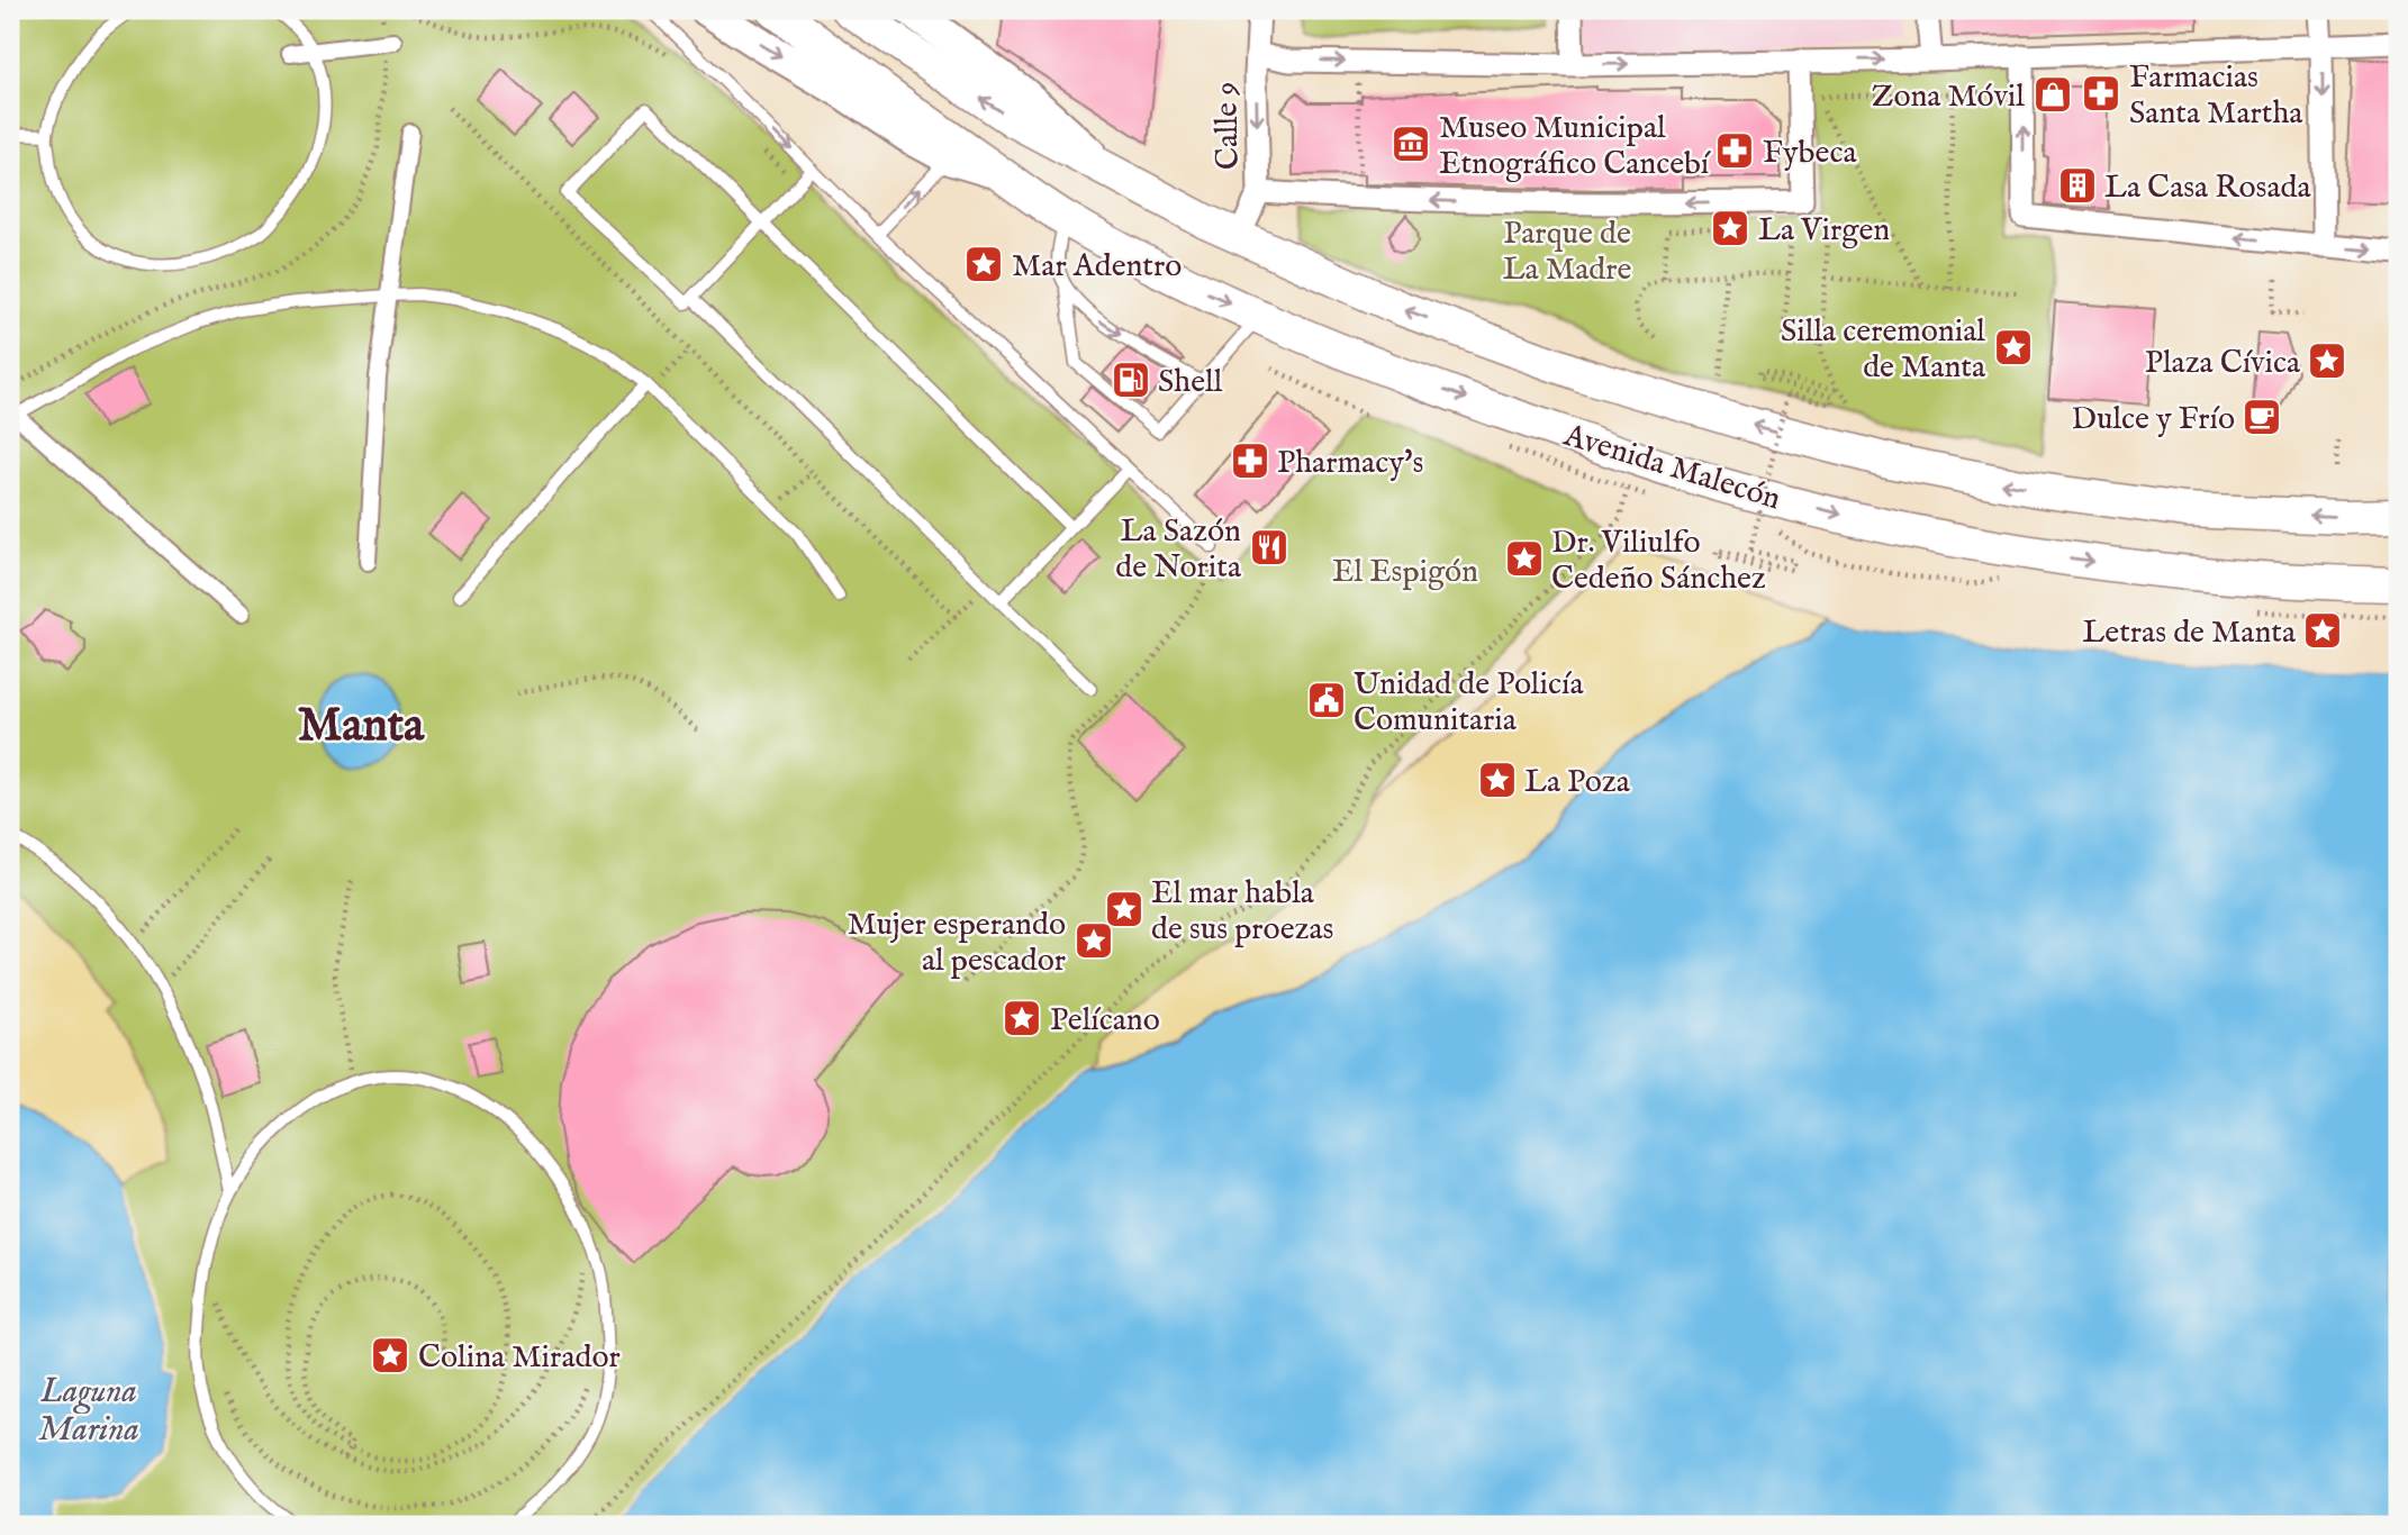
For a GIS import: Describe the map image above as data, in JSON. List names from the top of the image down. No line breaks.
{"streets":{"main road":["Avenida Malecón"],"street":["Calle 9"]},"crossings":[["Calle 9","Avenida Malecón"]],"one_way":["Calle 9"],"districts":["Manta"],"water":["Laguna Marina"],"parks":["Parque de La Madre","El Espigón"],"places":{"pharmacy":["Farmacias Santa Martha","Fybeca","Pharmacy's"],"shop":["Zona Móvil"],"museum":["Museo Municipal Etnográfico Cancebí"],"building":["La Casa Rosada"],"place":["La Virgen","Mar Adentro","Silla ceremonial de Manta","Plaza Cívica","Dr. Viliulfo Cedeño Sánchez","Letras de Manta","La Poza","El mar habla de sus proezas","Mujer esperando al pescador","Pelícano","Colina Mirador"],"fuel station":["Shell"],"cafe":["Dulce y Frío"],"restaurant":["La Sazón de Norita"],"public building":["Unidad de Policía Comunitaria"]}}
